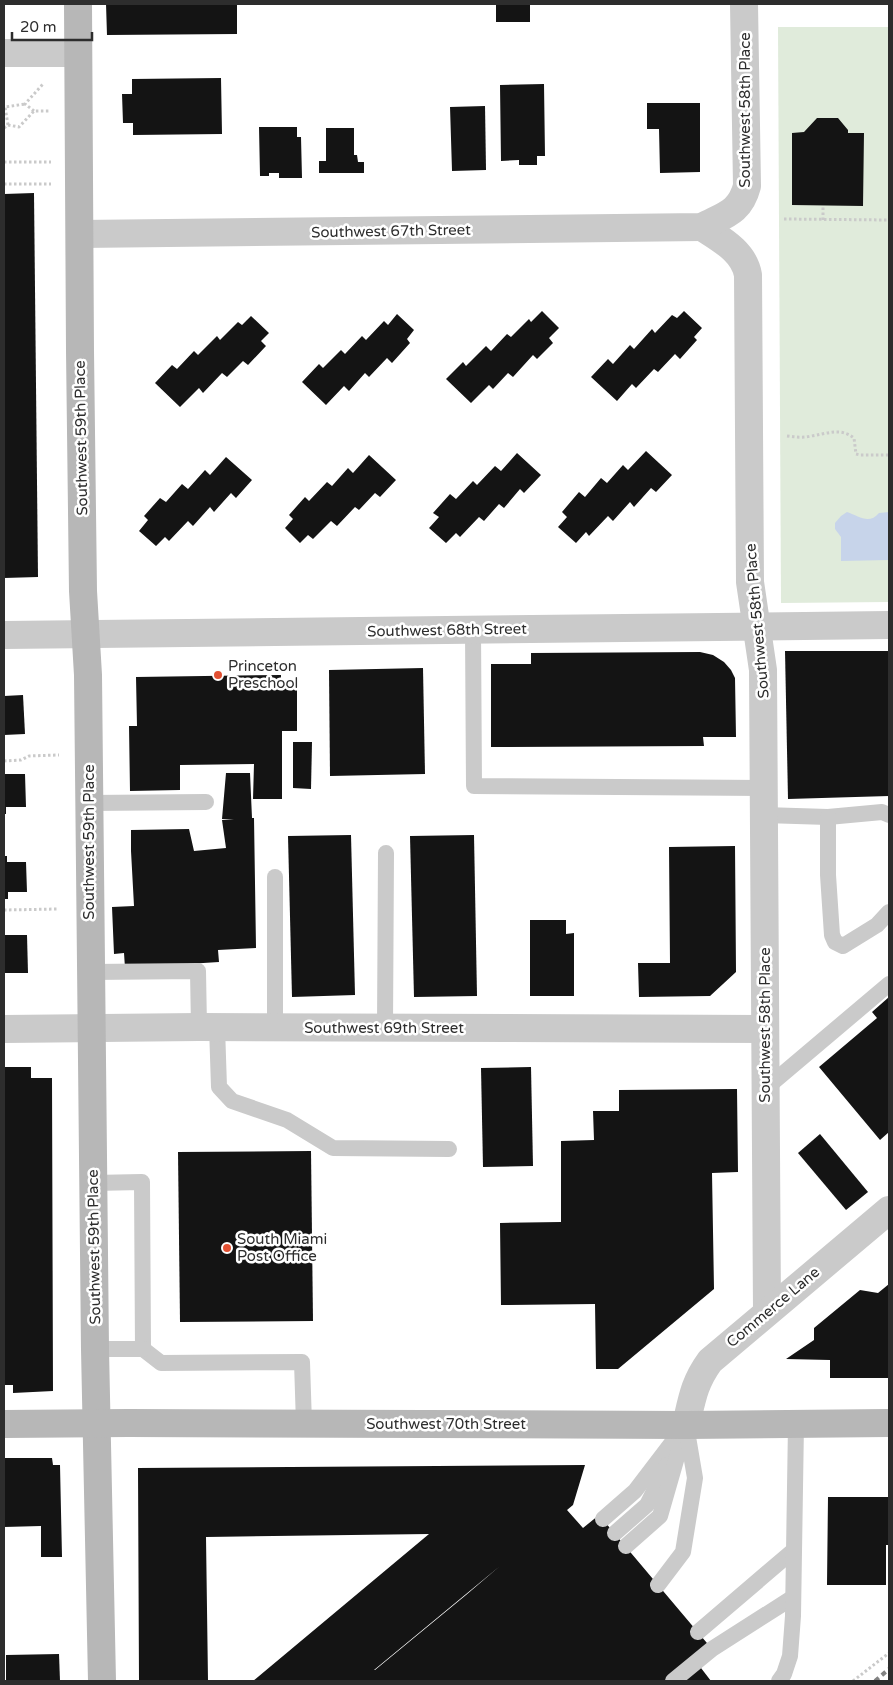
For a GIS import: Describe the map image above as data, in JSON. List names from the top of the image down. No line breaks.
{"streets":{"street":["Southwest 58th Place","Southwest 67th Street","Southwest 59th Place","Southwest 68th Street","Southwest 69th Street","Commerce Lane","Southwest 70th Street"]},"crossings":[["Southwest 58th Place","Southwest 67th Street"],["Southwest 58th Place","Southwest 68th Street"],["Southwest 58th Place","Southwest 69th Street"],["Southwest 58th Place","Commerce Lane"],["Southwest 67th Street","Southwest 59th Place"],["Southwest 59th Place","Southwest 68th Street"],["Southwest 59th Place","Southwest 69th Street"],["Southwest 59th Place","Southwest 70th Street"],["Commerce Lane","Southwest 70th Street"]],"places":["Princeton Preschool","South Miami Post Office"],"scale_bar":"20 m"}
